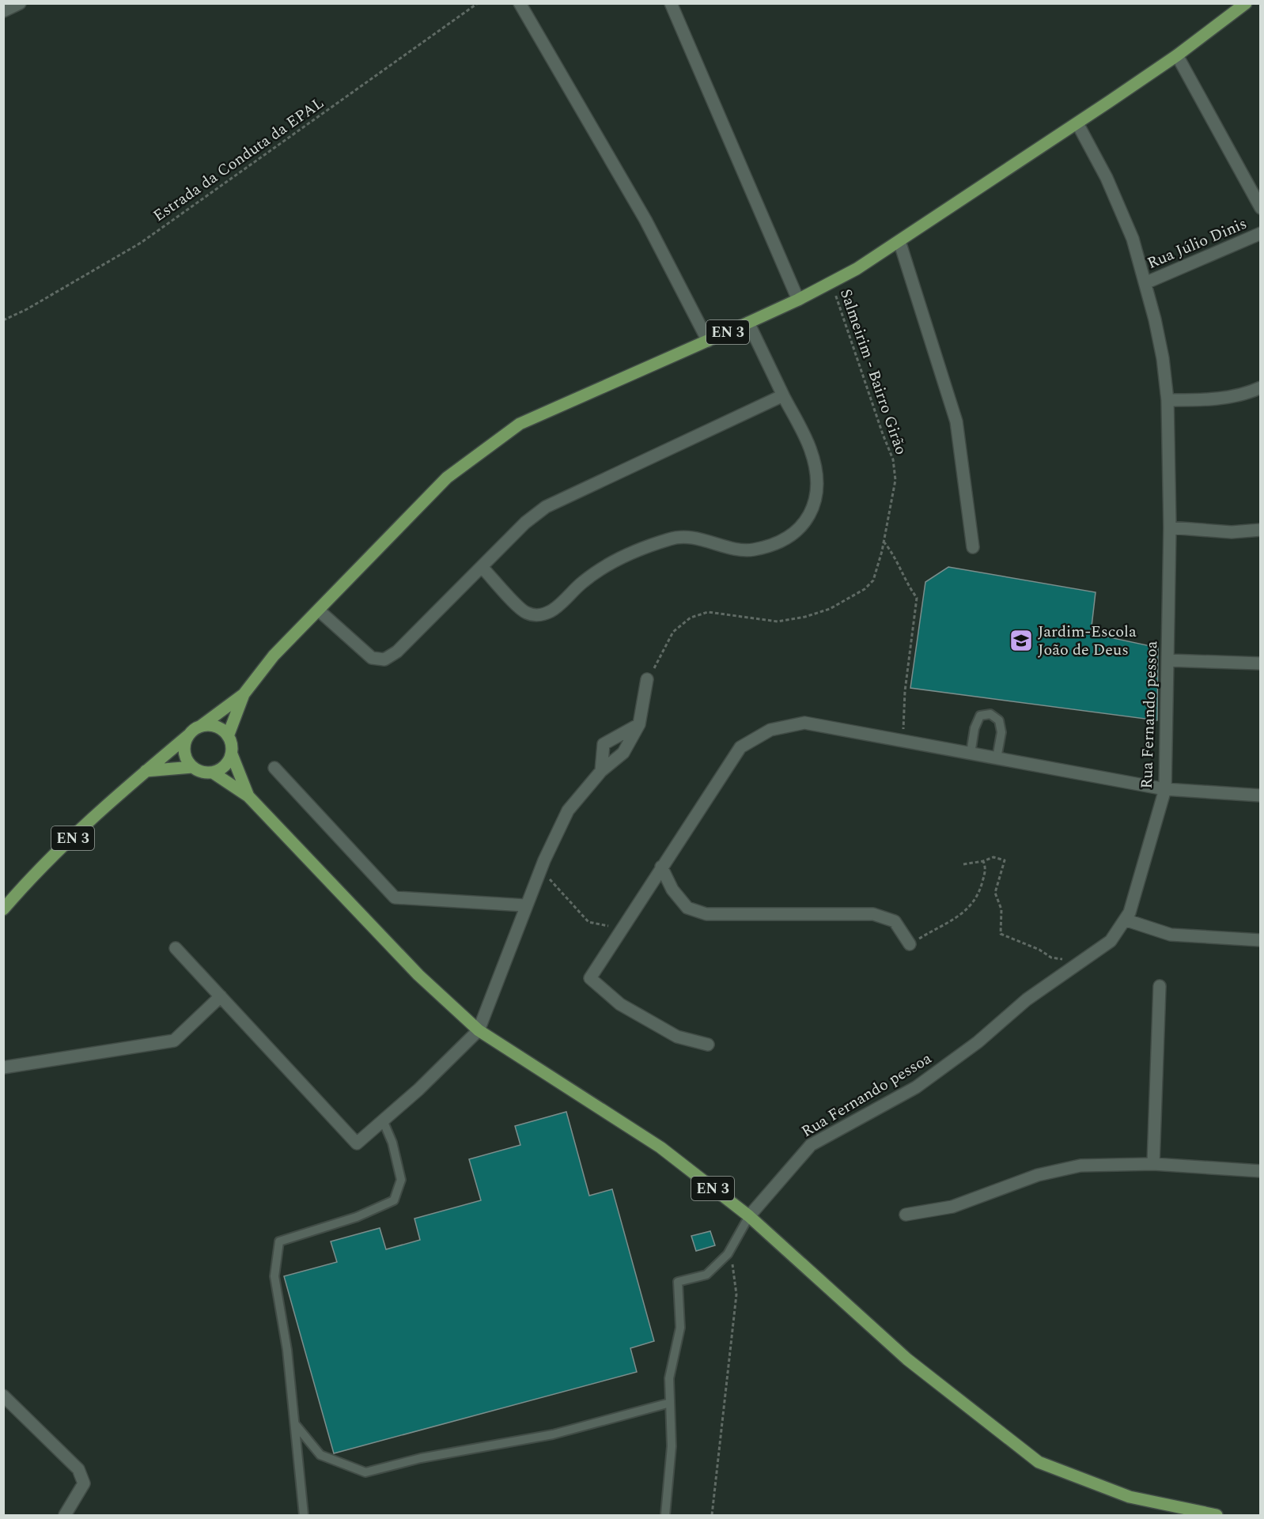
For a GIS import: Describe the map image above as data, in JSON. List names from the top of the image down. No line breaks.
{"streets":{"main road":["EN 3"],"street":["Rua Júlio Dinis","Rua Fernando pessoa"],"path":["Estrada da Conduta da EPAL","Salmeirim - Bairro Girão"]},"crossings":[["Rua Júlio Dinis","Rua Fernando pessoa"],["EN 3","Salmeirim - Bairro Girão"],["EN 3","Rua Fernando pessoa"]],"places":{"school or university":["Jardim-Escola João de Deus"]}}
